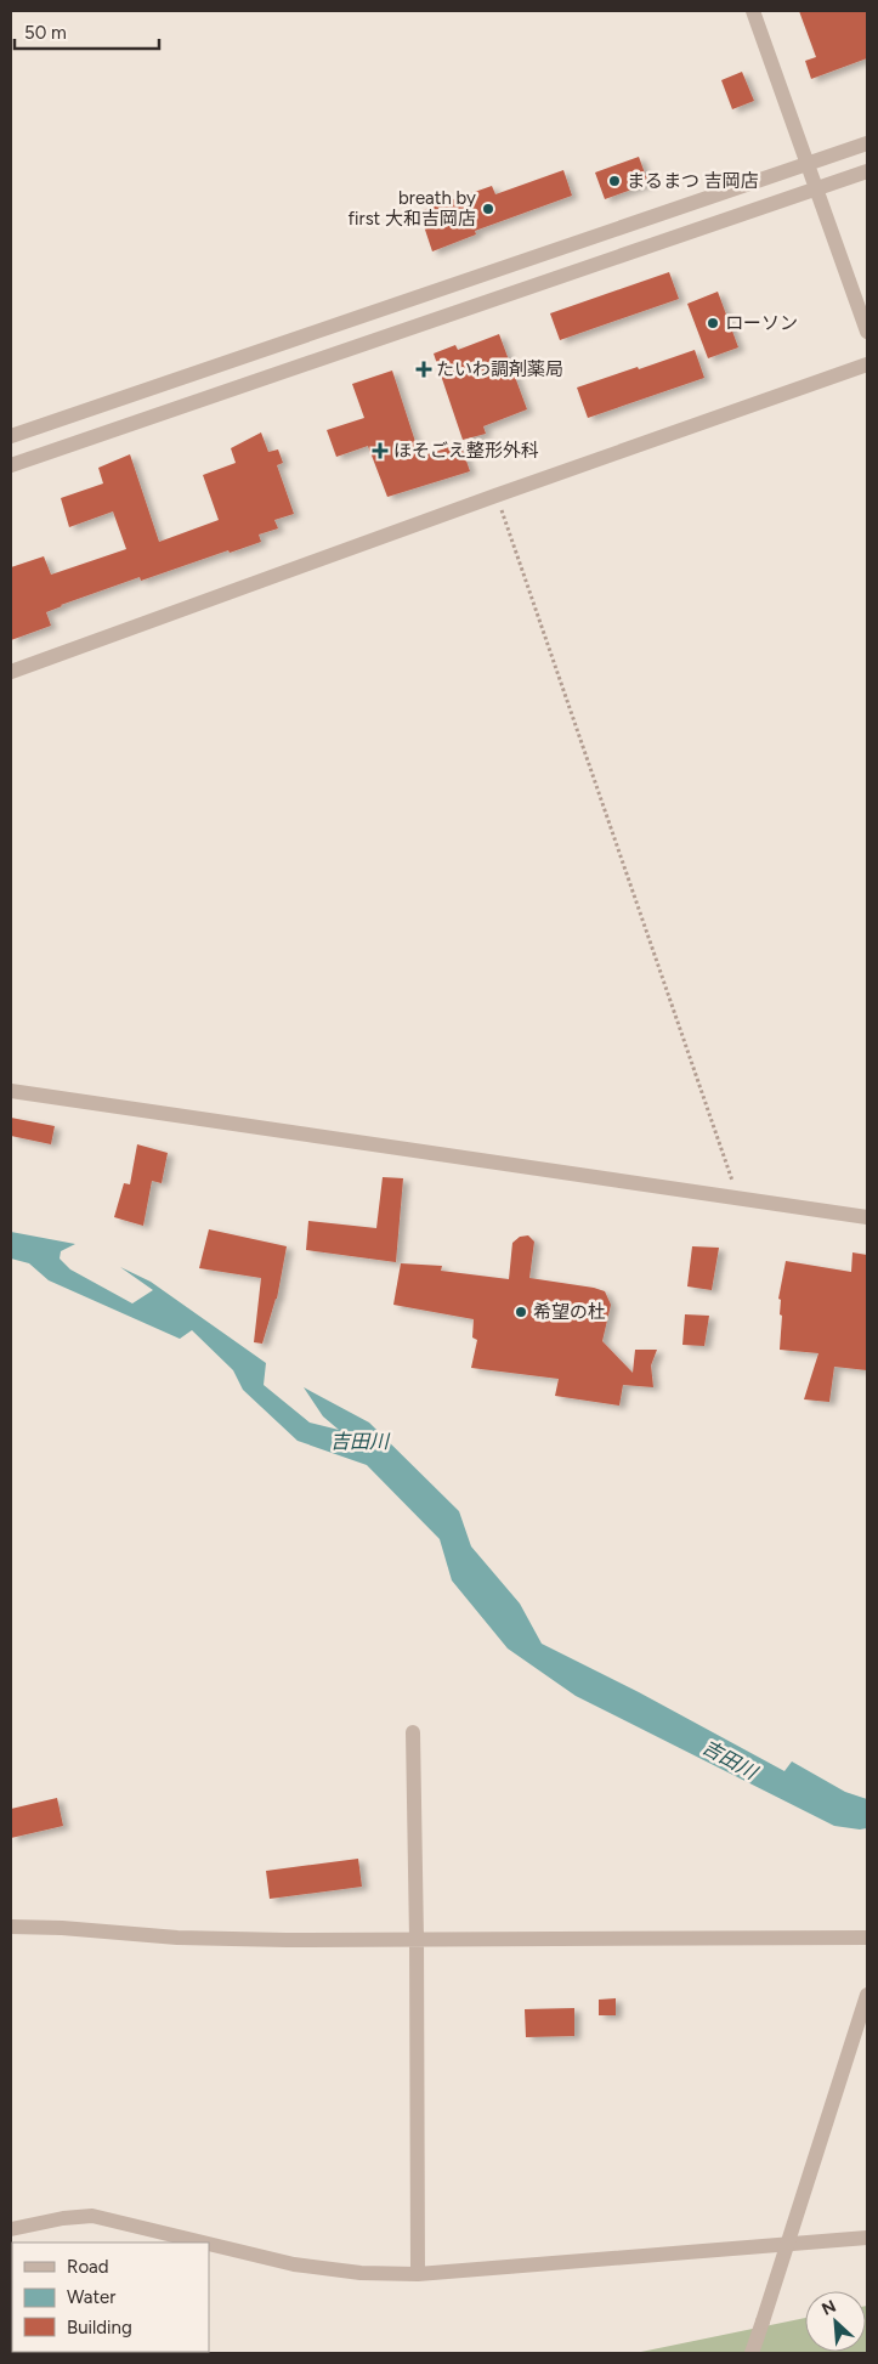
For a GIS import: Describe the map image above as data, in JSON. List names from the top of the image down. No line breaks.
{"water":["吉田川"],"places":{"other":["まるまつ 吉岡店","breath by first 大和吉岡店","ローソン","希望の杜"],"health":["たいわ調剤薬局","ほそごえ整形外科"]},"legend":["Road","Water","Building"],"scale_bar":"50 m","north":"top left"}
